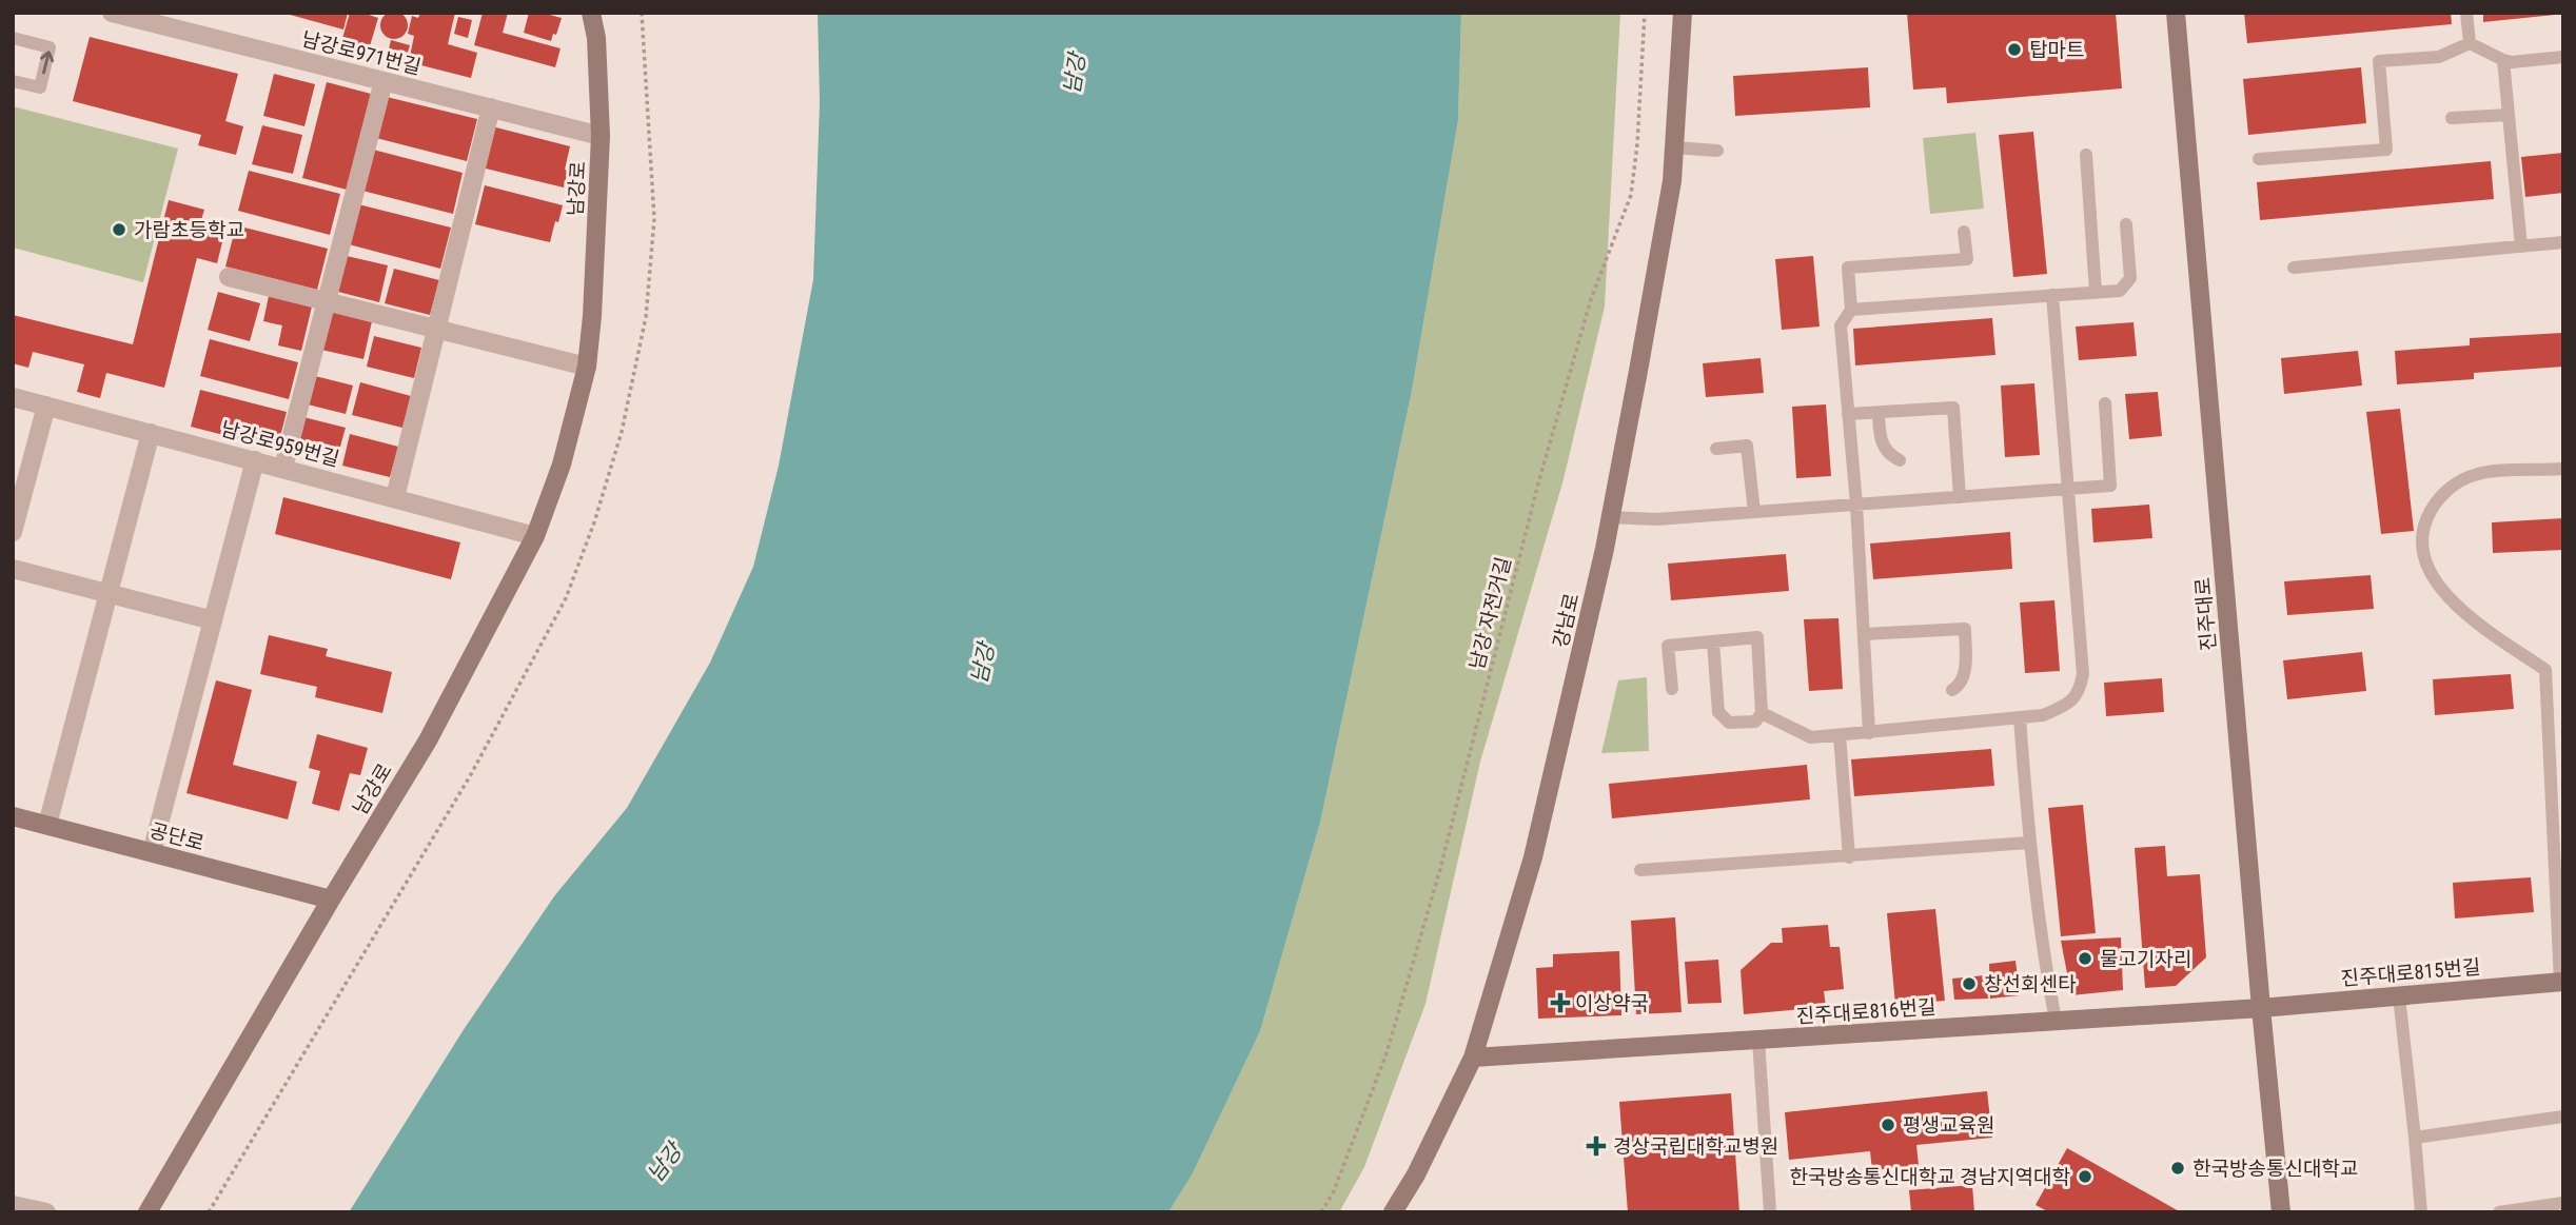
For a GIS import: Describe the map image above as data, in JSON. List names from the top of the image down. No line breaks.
{"streets":{"street":["남강로971번길","남강로","남강로959번길","진주대로","강남로","공단로","진주대로815번길","진주대로816번길"],"path":["남강 자전거길"]},"crossings":[["남강로971번길","남강로"],["남강로","남강로959번길"],["남강로","공단로"],["진주대로","진주대로815번길"],["진주대로","진주대로816번길"],["강남로","진주대로816번길"],["진주대로815번길","진주대로816번길"]],"water":["남강"],"places":{"other":["탑마트","가람초등학교","물고기자리","창선회센타","평생교육원","한국방송통신대학교","한국방송통신대학교 경남지역대학"],"health":["이상약국","경상국립대학교병원"]}}
